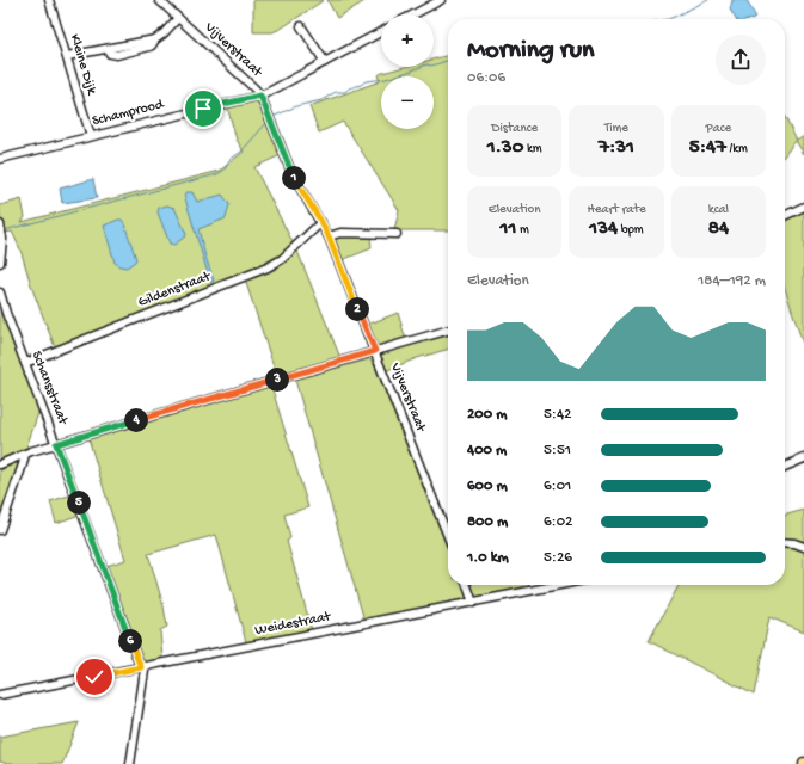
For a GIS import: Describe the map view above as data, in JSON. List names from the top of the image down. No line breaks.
{"streets":{"street":["Vijverstraat","Kleine Dijk","Schamprood","Gildenstraat","Schansstraat","Weidestraat"]},"crossings":[["Vijverstraat","Schamprood"],["Vijverstraat","Gildenstraat"],["Kleine Dijk","Schamprood"],["Gildenstraat","Schansstraat"],["Schansstraat","Weidestraat"]],"page":{"map_buttons":["+","−"],"heading":["Morning run","06:06"],"stats":[["Distance","1.30 km"],["Time","7:31"],["Pace","5:47 /km"],["Elevation","11 m"],["Heart rate","134 bpm"],["kcal","84"]],"pins":["1","2","3","4","5","6"],"chart":["Elevation","184–192 m"],"list":[{"name":"200 m","note":"5:42"},{"name":"400 m","note":"5:51"},{"name":"600 m","note":"6:01"},{"name":"800 m","note":"6:02"},{"name":"1.0 km","note":"5:26"}]}}
